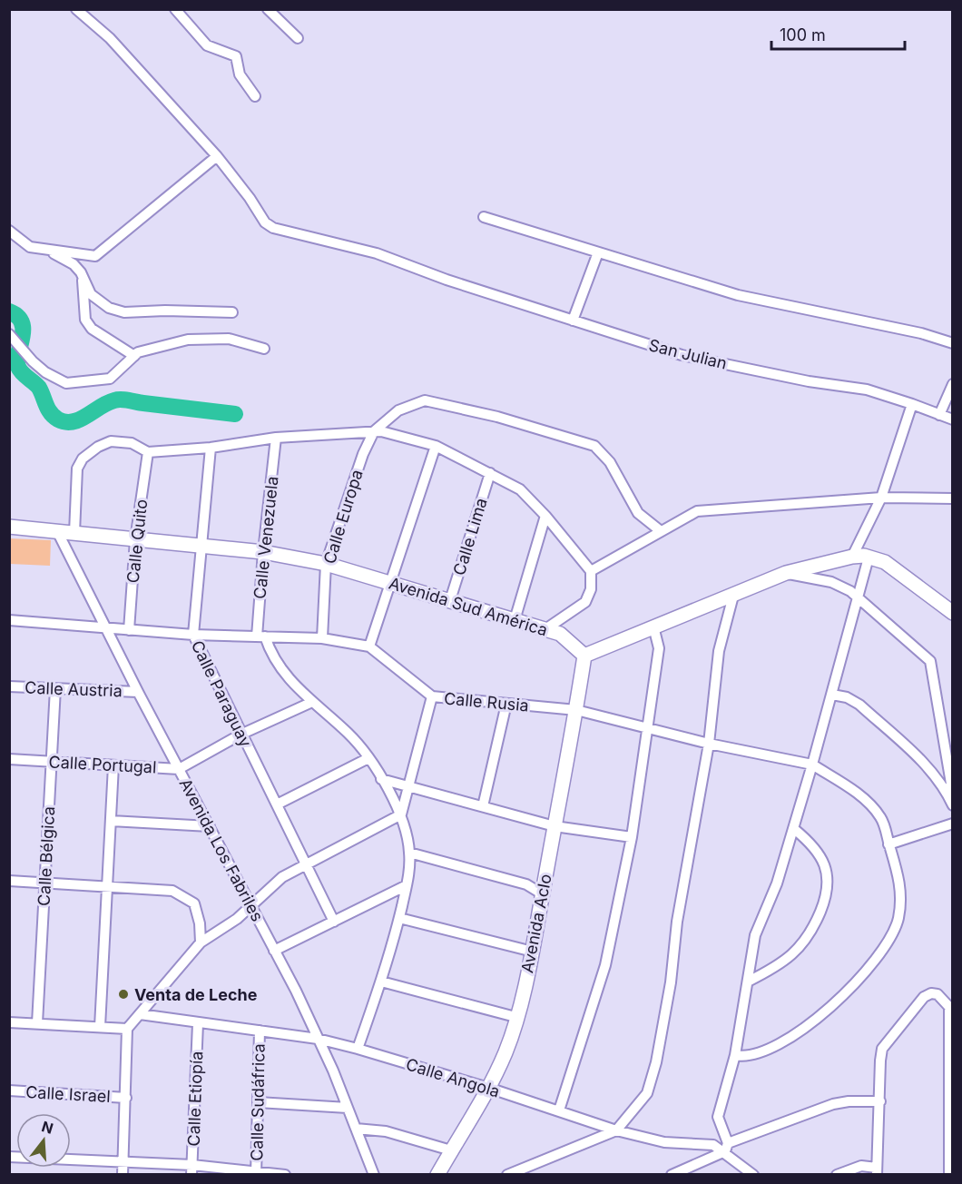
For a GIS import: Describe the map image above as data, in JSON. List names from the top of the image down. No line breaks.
{"streets":{"main road":["Avenida Sud América","Avenida Aclo"],"street":["San Julian","Calle Europa","Calle Lima","Calle Venezuela","Calle Quito","Calle Austria","Calle Paraguay","Calle Rusia","Calle Portugal","Avenida Los Fabriles","Calle Bélgica","Calle Angola","Calle Israel","Calle Etiopía","Calle Sudáfrica"]},"crossings":[["Calle Europa","Avenida Sud América"],["Calle Europa","Calle Rusia"],["Calle Lima","Avenida Sud América"],["Calle Venezuela","Avenida Sud América"],["Calle Venezuela","Calle Rusia"],["Calle Quito","Avenida Sud América"],["Calle Quito","Calle Rusia"],["Avenida Sud América","Calle Paraguay"],["Avenida Sud América","Avenida Los Fabriles"],["Avenida Sud América","Avenida Aclo"],["Calle Austria","Avenida Los Fabriles"],["Calle Austria","Calle Bélgica"],["Calle Paraguay","Calle Rusia"],["Calle Paraguay","Calle Portugal"],["Calle Rusia","Avenida Los Fabriles"],["Calle Rusia","Avenida Aclo"],["Calle Portugal","Avenida Los Fabriles"],["Calle Portugal","Calle Bélgica"],["Avenida Los Fabriles","Calle Angola"],["Avenida Aclo","Calle Angola"],["Calle Angola","Calle Etiopía"],["Calle Angola","Calle Sudáfrica"]],"places":["Venta de Leche"],"scale_bar":"100 m","north":"top"}
